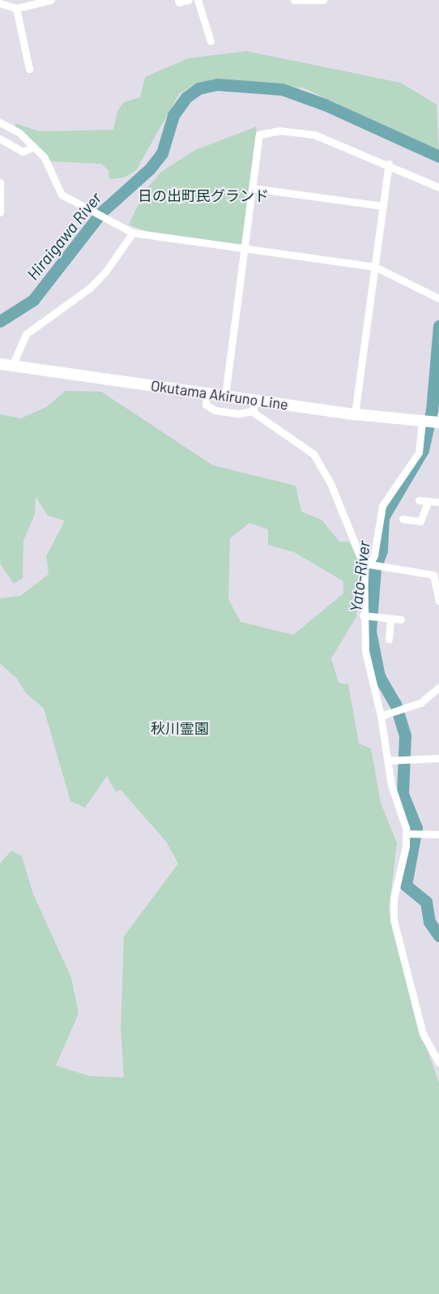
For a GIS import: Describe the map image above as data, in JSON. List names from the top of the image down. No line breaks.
{"streets":{"main road":["Okutama Akiruno Line"]},"water":["Hiraigawa River","Yato-River"],"parks":["日の出町民グランド","秋川霊園"]}
